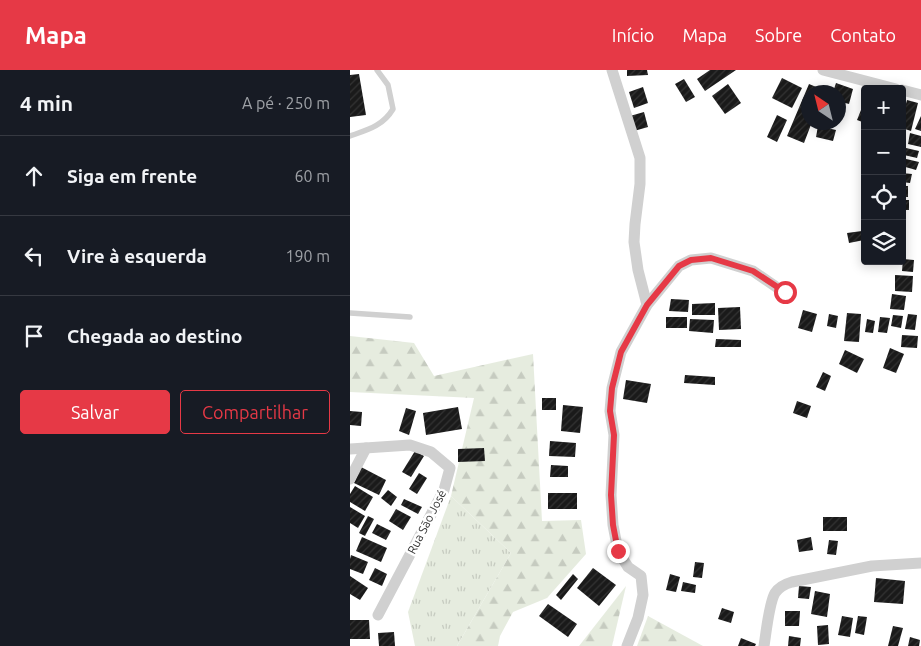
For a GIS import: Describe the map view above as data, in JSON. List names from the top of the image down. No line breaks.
{"streets":{"street":["Rua São José"]},"north":"top left","page":{"header":"Mapa","nav":["Início","Mapa","Sobre","Contato"],"heading":["4 min","A pé · 250 m"],"map_buttons":["+","−"],"list":[["Siga em frente","60 m"],["Vire à esquerda","190 m"],"Chegada ao destino"],"buttons":["Salvar","Compartilhar"]}}
